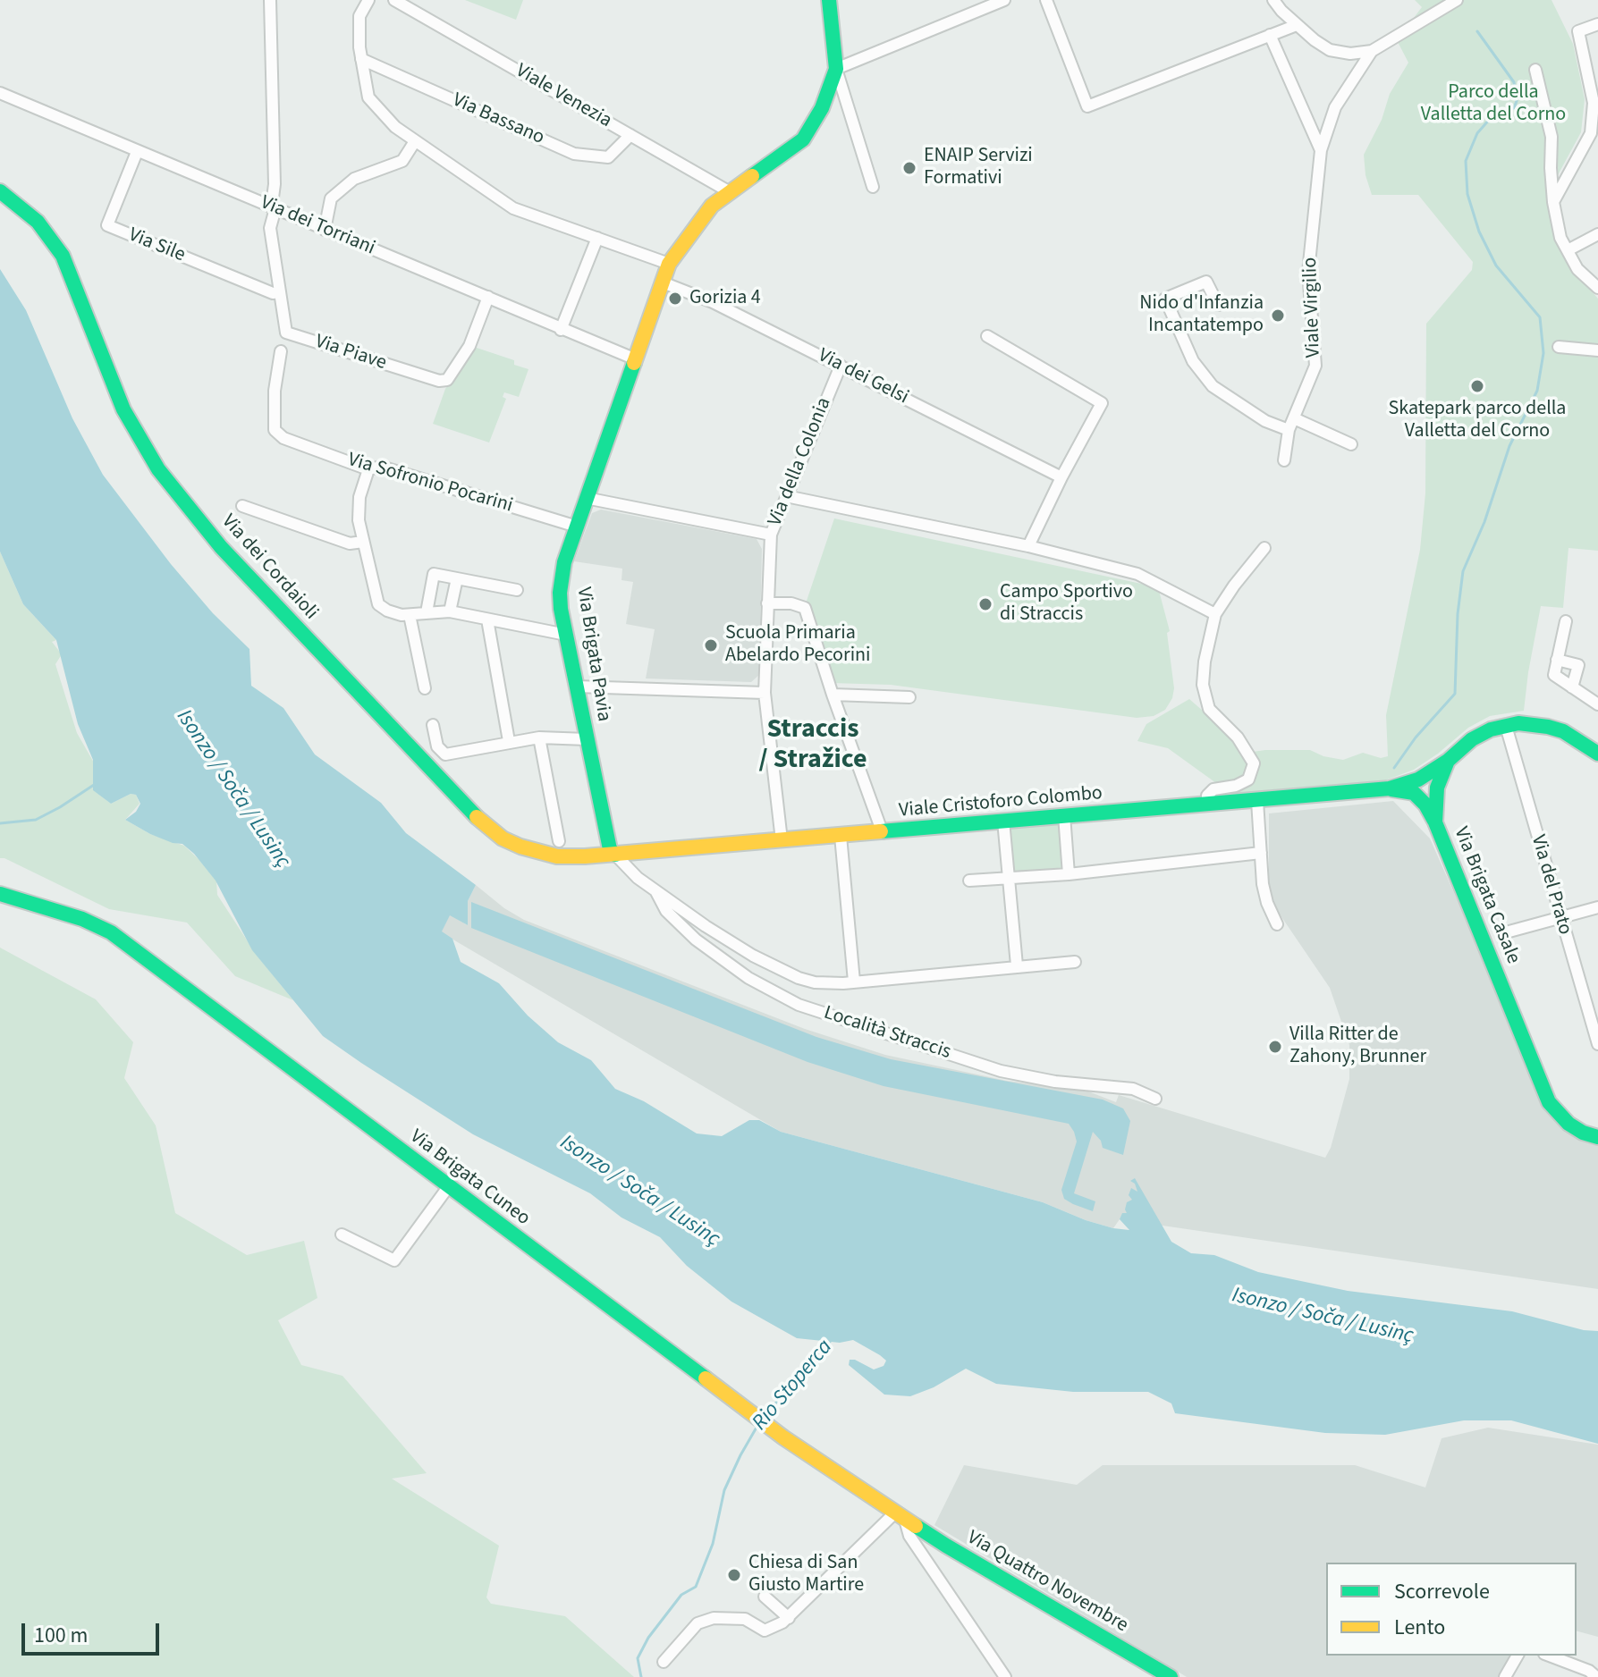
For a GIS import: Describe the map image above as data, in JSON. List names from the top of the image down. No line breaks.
{"streets":{"street":["Viale Venezia","Via Bassano","Via dei Torriani","Via Sile","Viale Virgilio","Via Piave","Via dei Gelsi","Via della Colonia","Via Sofronio Pocarini","Via dei Cordaioli","Via Brigata Pavia","Viale Cristoforo Colombo","Via del Prato","Via Brigata Casale","Località Straccis","Via Brigata Cuneo","Via Quattro Novembre"]},"crossings":[["Viale Venezia","Via Bassano"],["Viale Venezia","Via Brigata Pavia"],["Via dei Torriani","Via Sile"],["Via dei Torriani","Via Piave"],["Via dei Torriani","Via Brigata Pavia"],["Via Sile","Via Piave"],["Via dei Gelsi","Via della Colonia"],["Via dei Gelsi","Via Brigata Pavia"],["Via della Colonia","Viale Cristoforo Colombo"],["Via Sofronio Pocarini","Via Brigata Pavia"],["Via dei Cordaioli","Via Brigata Pavia"],["Via dei Cordaioli","Viale Cristoforo Colombo"],["Via Brigata Pavia","Viale Cristoforo Colombo"],["Via Brigata Pavia","Località Straccis"],["Viale Cristoforo Colombo","Via Brigata Casale"],["Via Brigata Cuneo","Via Quattro Novembre"]],"districts":["Straccis / Stražice"],"water":["Isonzo / Soča / Lusinç","Rio Stoperca"],"parks":["Parco della Valletta del Corno"],"places":["ENAIP Servizi Formativi","Gorizia 4","Nido d'Infanzia Incantatempo","Skatepark parco della Valletta del Corno","Campo Sportivo di Straccis","Scuola Primaria Abelardo Pecorini","Villa Ritter de Zahony, Brunner","Chiesa di San Giusto Martire"],"legend":["Scorrevole","Lento"],"scale_bar":"100 m"}
